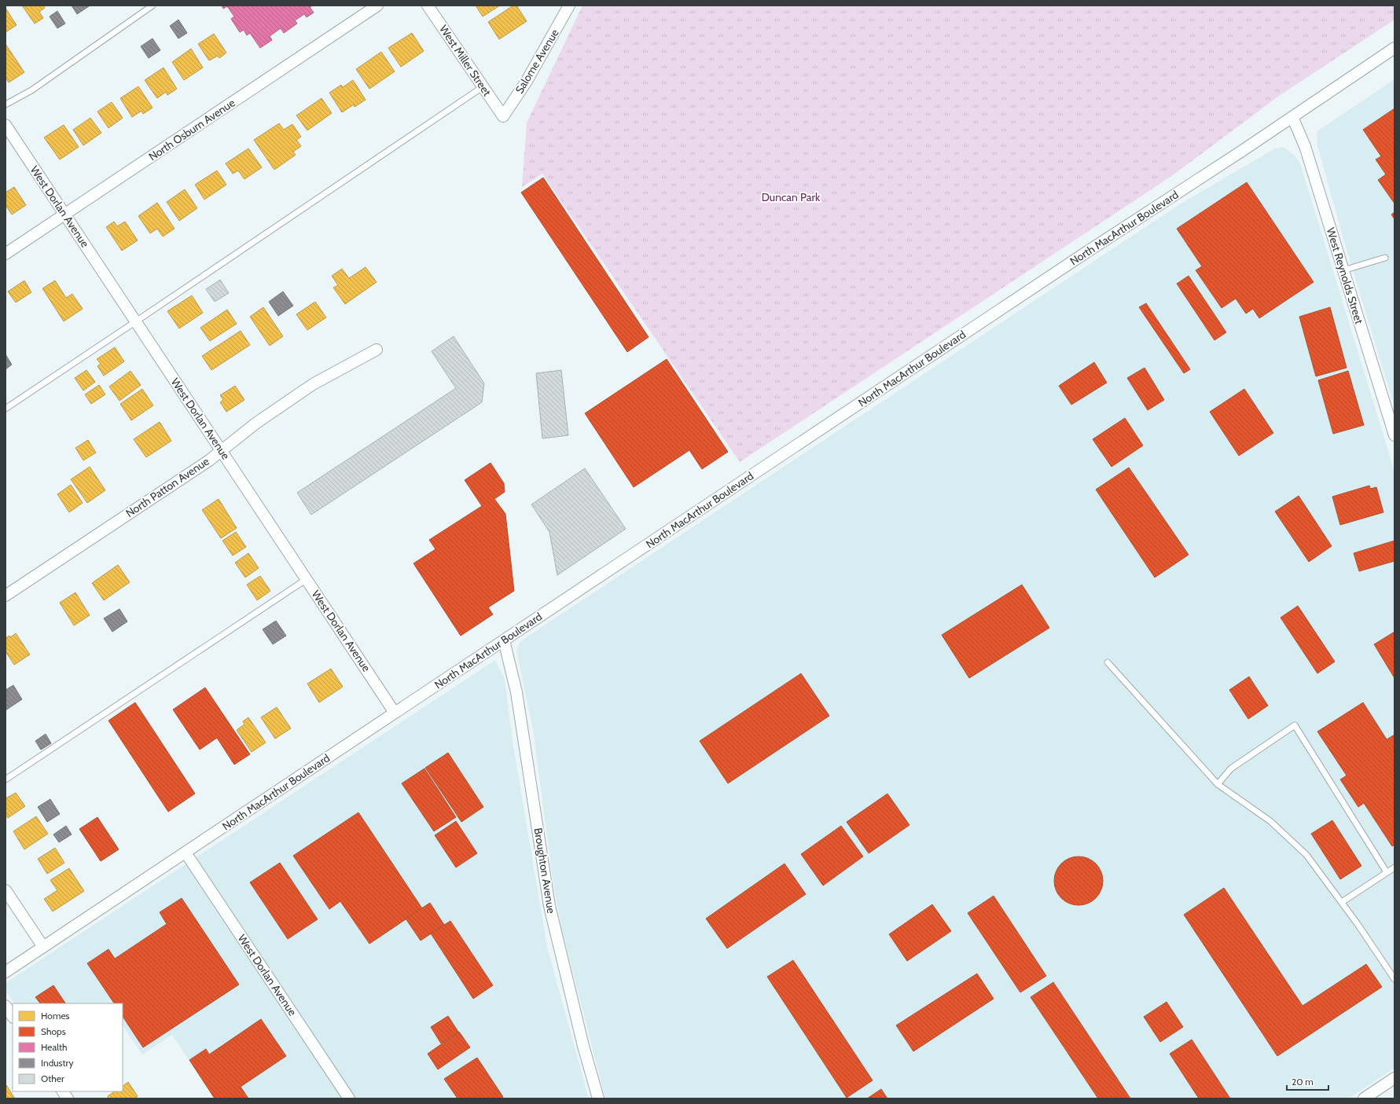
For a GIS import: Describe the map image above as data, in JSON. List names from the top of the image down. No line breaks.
{"streets":{"street":["West Miller Street","Salome Avenue","North Osburn Avenue","West Dorlan Avenue","North MacArthur Boulevard","West Reynolds Street","North Patton Avenue","Broughton Avenue"]},"crossings":[["West Miller Street","Salome Avenue"],["North Osburn Avenue","West Dorlan Avenue"],["West Dorlan Avenue","North MacArthur Boulevard"],["West Dorlan Avenue","North Patton Avenue"],["North MacArthur Boulevard","West Reynolds Street"],["North MacArthur Boulevard","Broughton Avenue"]],"parks":["Duncan Park"],"legend":["Homes","Shops","Health","Industry","Other"],"scale_bar":"20 m"}
